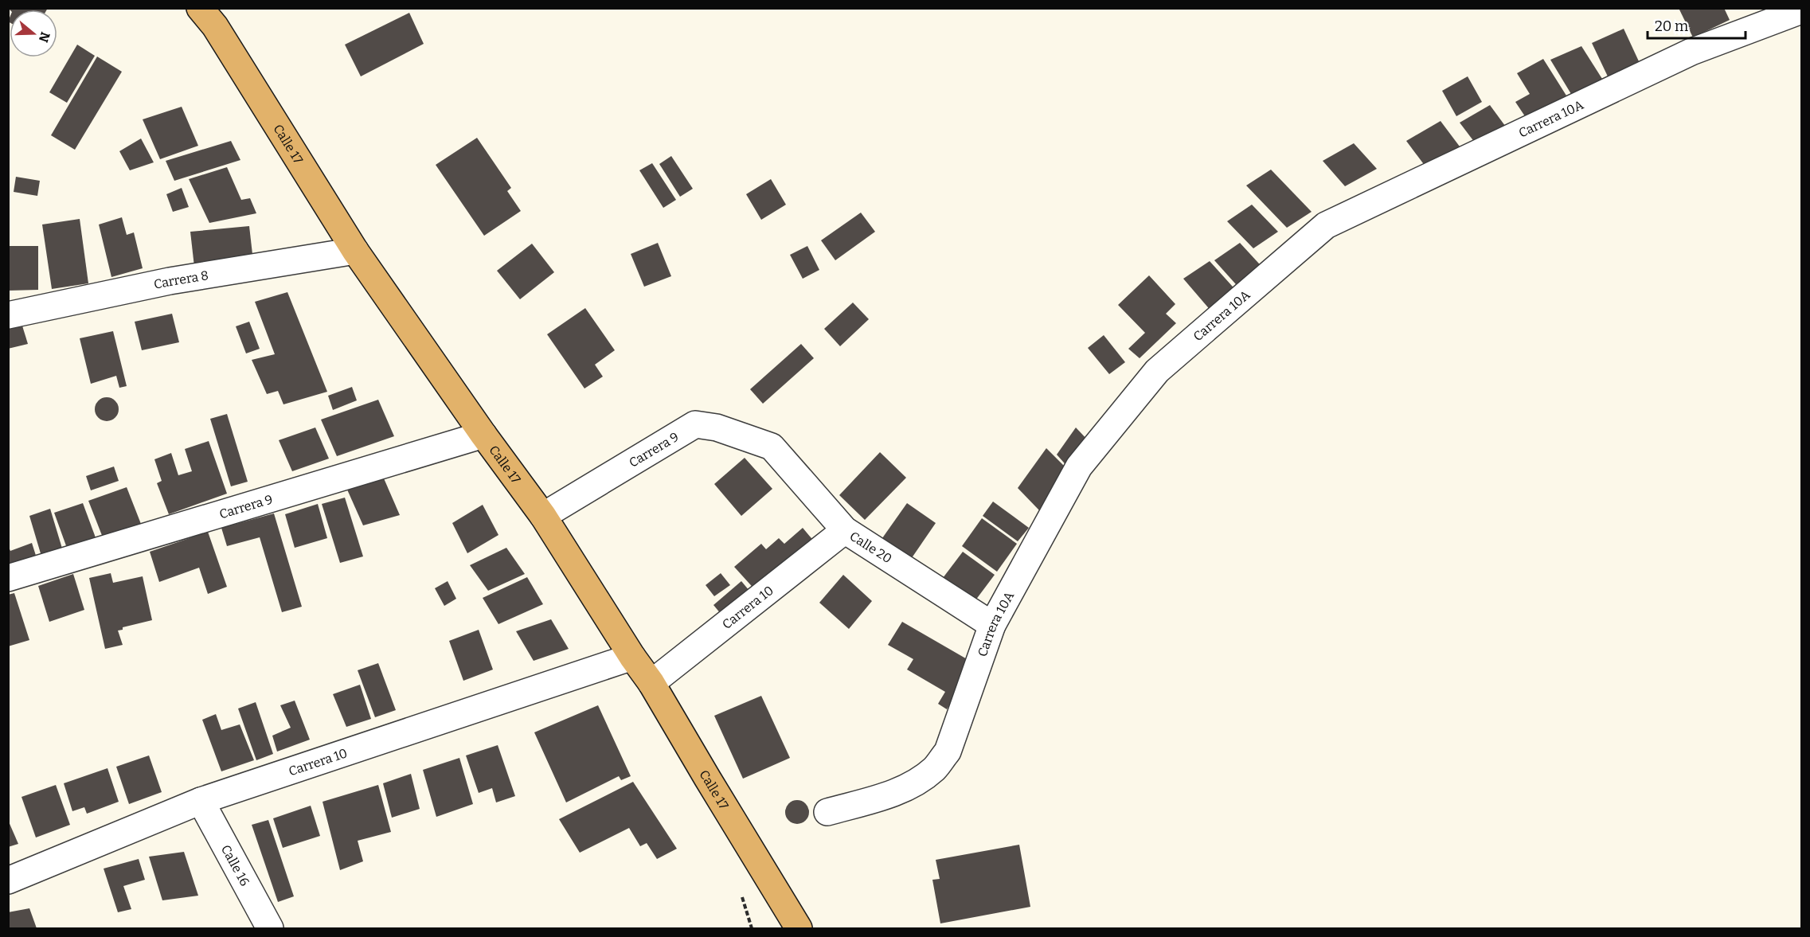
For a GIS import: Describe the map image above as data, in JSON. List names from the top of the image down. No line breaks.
{"streets":{"highway":["Calle 17"],"street":["Carrera 10A","Carrera 8","Carrera 9","Calle 20","Carrera 10","Calle 16"]},"crossings":[["Carrera 10A","Calle 20"],["Calle 17","Carrera 8"],["Calle 17","Carrera 9"],["Calle 17","Carrera 10"],["Carrera 9","Calle 20"],["Calle 20","Carrera 10"],["Carrera 10","Calle 16"]],"scale_bar":"20 m","north":"right"}
